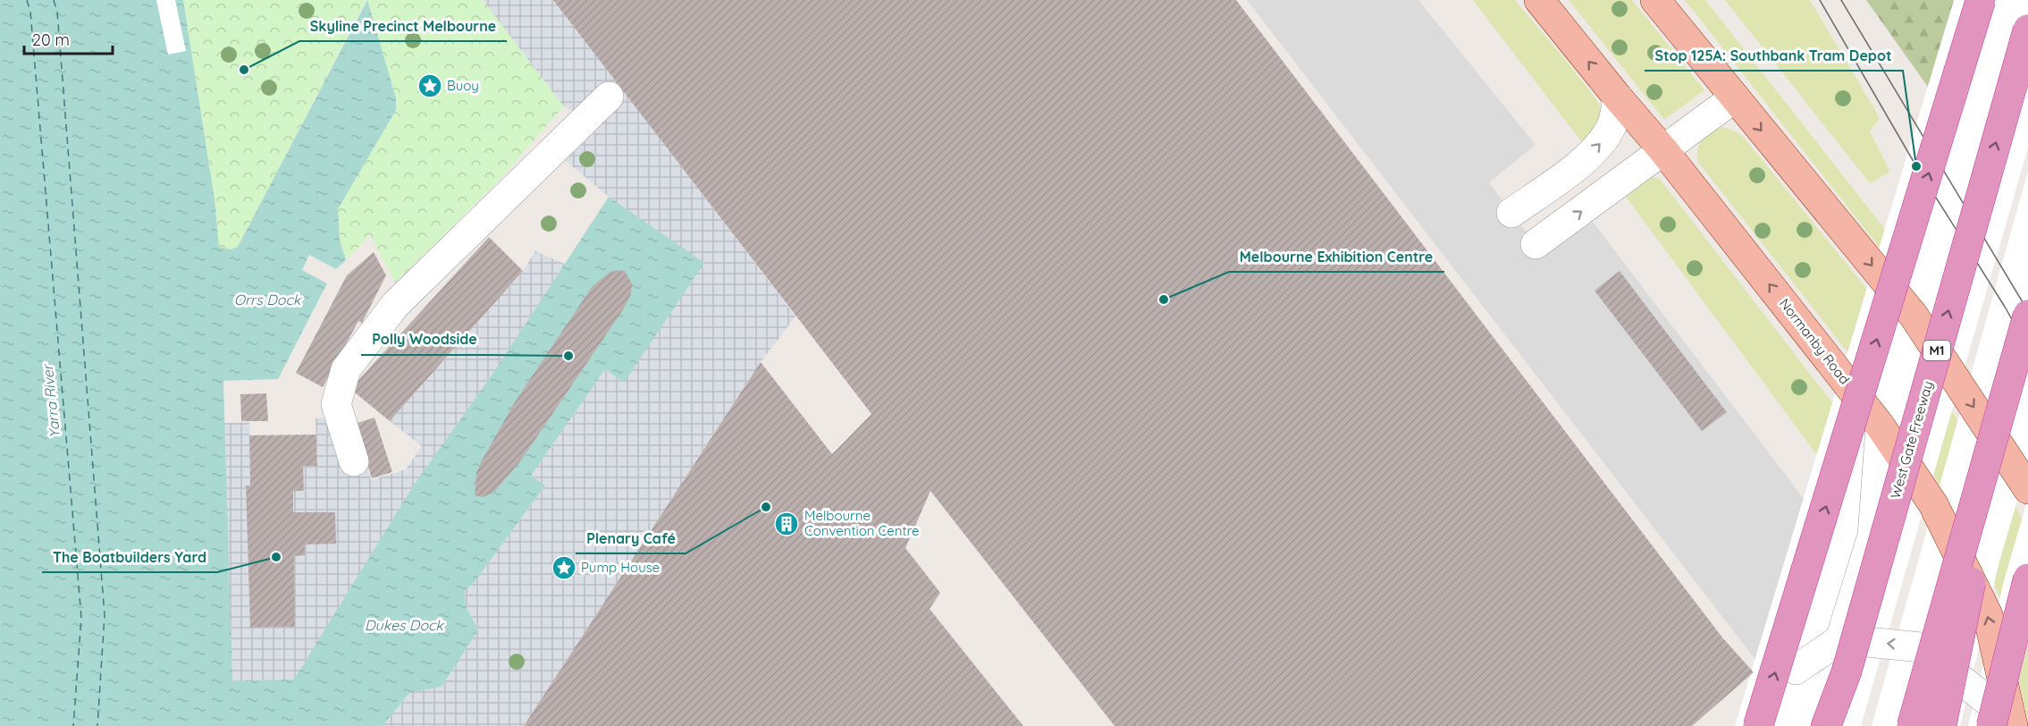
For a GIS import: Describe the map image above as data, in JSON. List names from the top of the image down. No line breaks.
{"streets":{"highway":["M1","West Gate Freeway"],"main road":["Normanby Road"]},"water":["Orrs Dock","Yarra River","Dukes Dock"],"places":{"other":["Skyline Precinct Melbourne","Stop 125A: Southbank Tram Depot","Melbourne Exhibition Centre","Polly Woodside","Plenary Café","The Boatbuilders Yard"],"place":["Buoy","Pump House"],"building":["Melbourne Convention Centre"]},"scale_bar":"20 m"}
